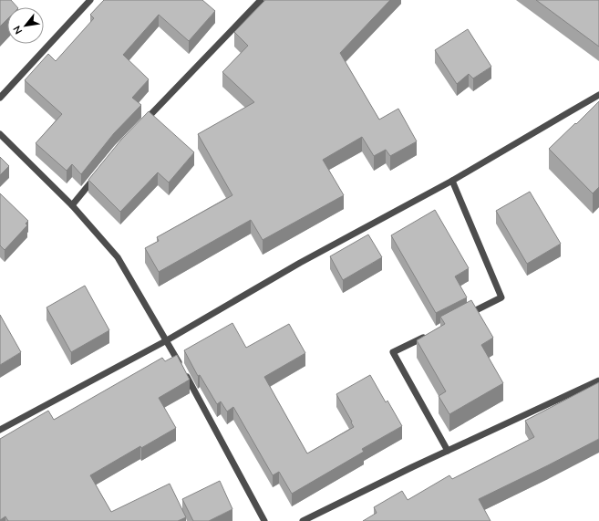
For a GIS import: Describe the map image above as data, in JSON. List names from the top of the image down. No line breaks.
{"north":"bottom left"}
